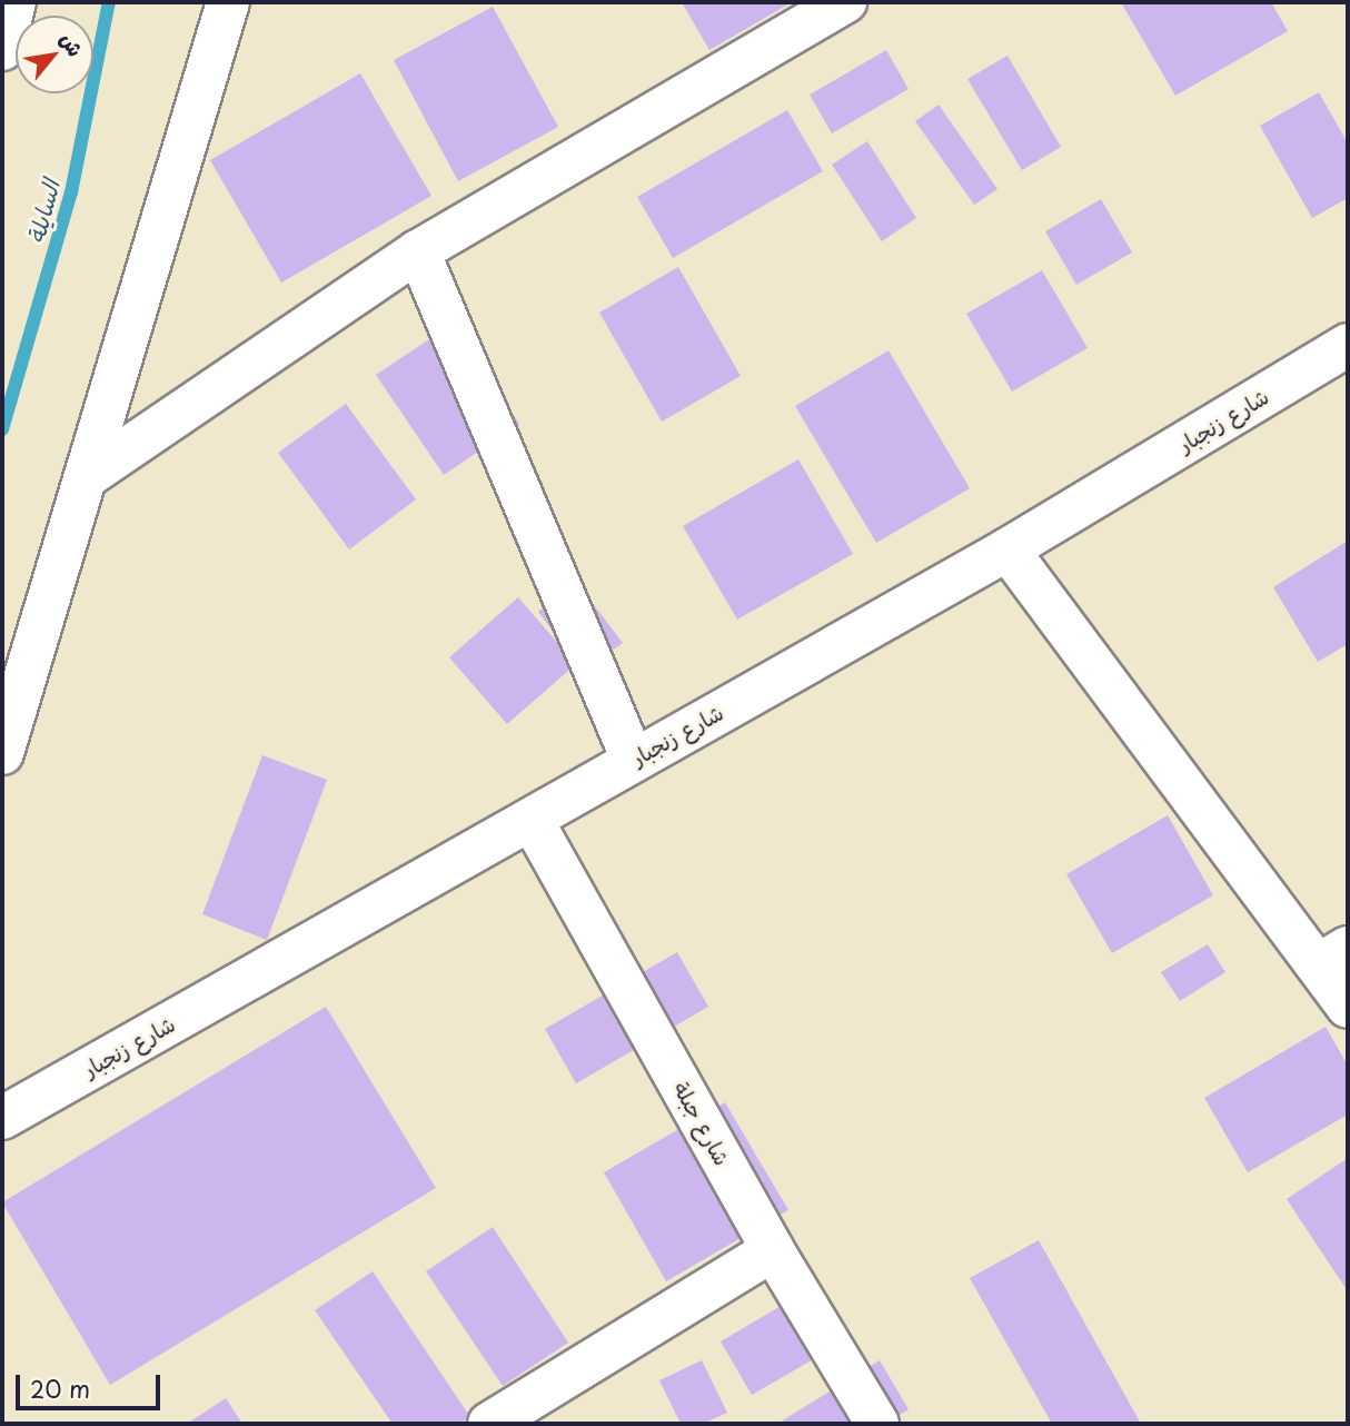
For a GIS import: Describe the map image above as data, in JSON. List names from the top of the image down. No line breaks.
{"streets":{"street":["شارع زنجبار","شارع جبلة"]},"crossings":[["شارع زنجبار","شارع جبلة"]],"water":["السايلة"],"scale_bar":"20 m","north":"top right"}
